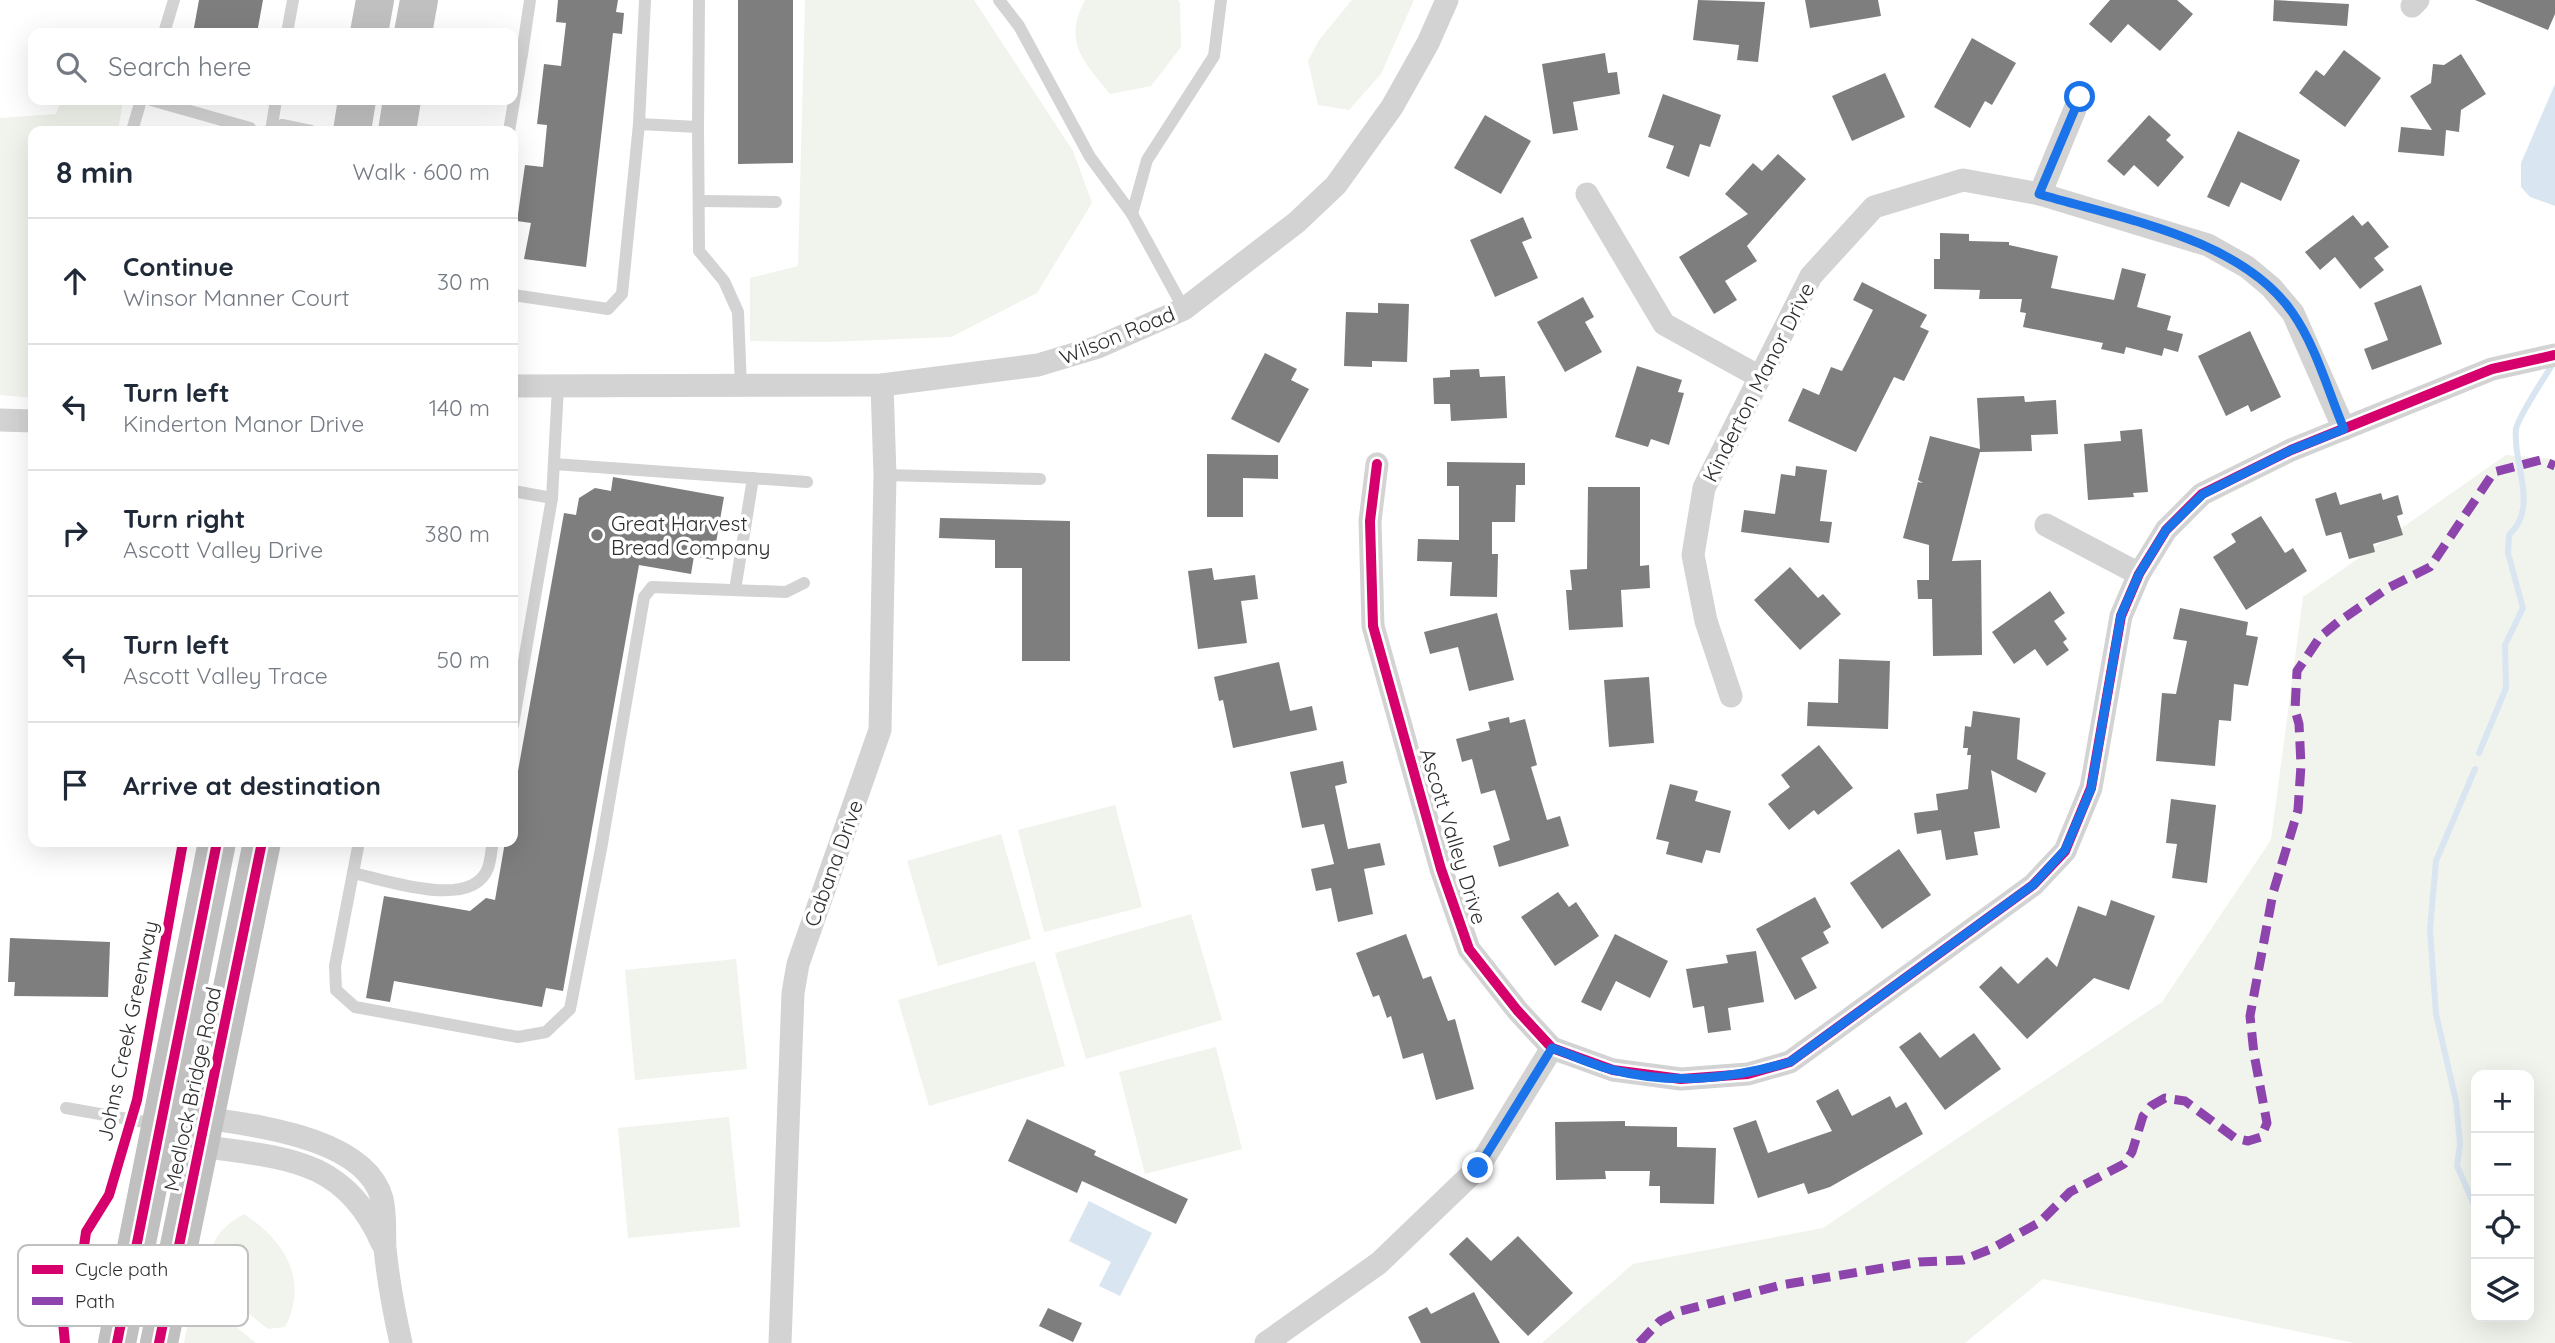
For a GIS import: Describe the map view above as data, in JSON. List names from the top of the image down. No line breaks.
{"streets":{"highway":["Medlock Bridge Road"],"street":["Wilson Road","Kinderton Manor Drive","Ascott Valley Drive","Cabana Drive"],"cycle path":["Johns Creek Greenway"]},"crossings":[["Wilson Road","Cabana Drive"],["Kinderton Manor Drive","Ascott Valley Drive"]],"places":["Great Harvest Bread Company"],"legend":["Cycle path","Path"],"page":{"search":"Search here","heading":["8 min","Walk · 600 m"],"list":[["Continue","Winsor Manner Court","30 m"],["Turn left","Kinderton Manor Drive","140 m"],["Turn right","Ascott Valley Drive","380 m"],["Turn left","Ascott Valley Trace","50 m"],"Arrive at destination"],"map_buttons":["+","−"]}}
